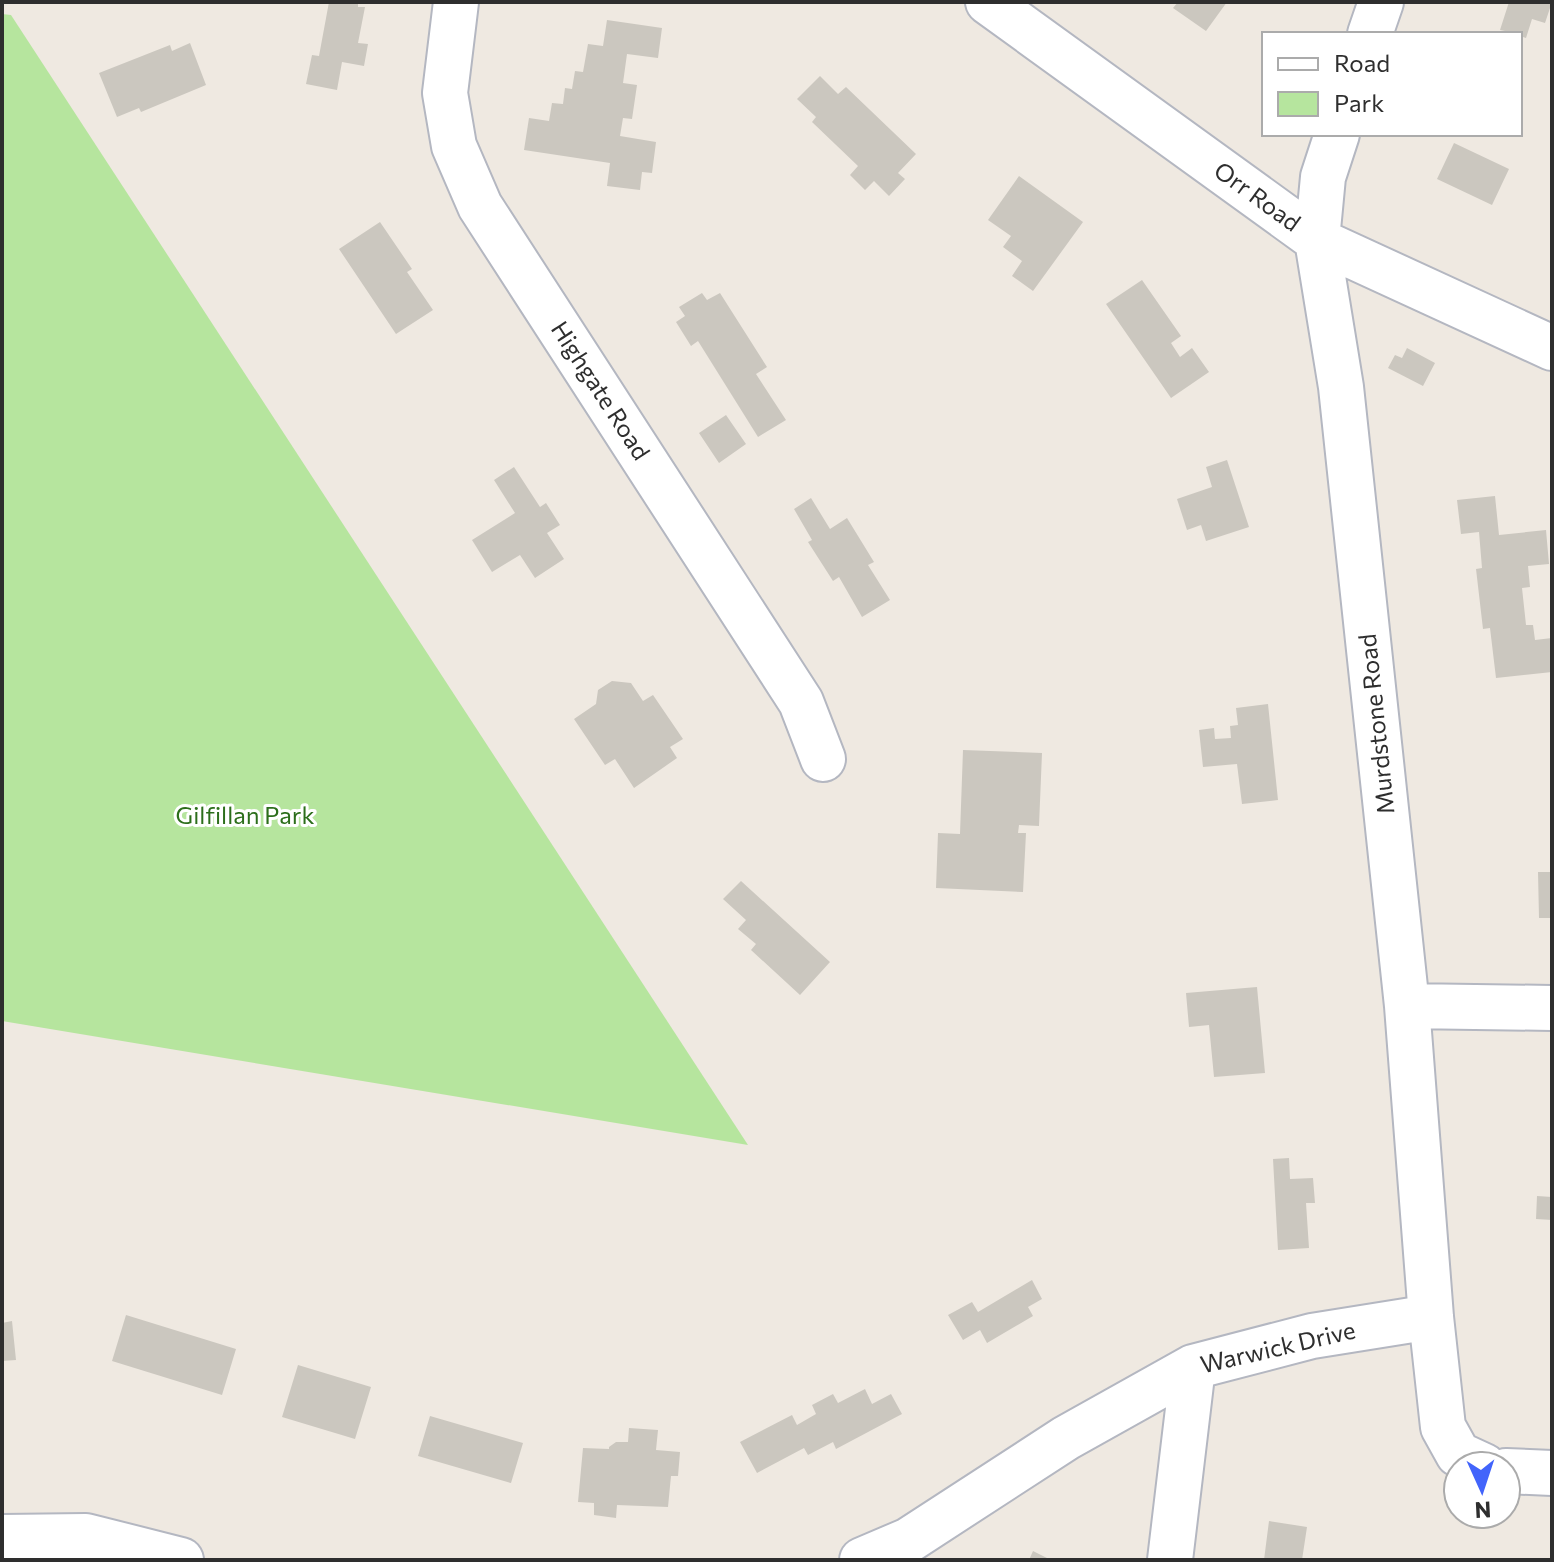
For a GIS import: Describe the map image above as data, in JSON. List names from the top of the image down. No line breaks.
{"streets":{"street":["Orr Road","Highgate Road","Murdstone Road","Warwick Drive"]},"crossings":[["Orr Road","Murdstone Road"],["Murdstone Road","Warwick Drive"]],"parks":["Gilfillan Park"],"legend":["Road","Park"],"north":"bottom"}
